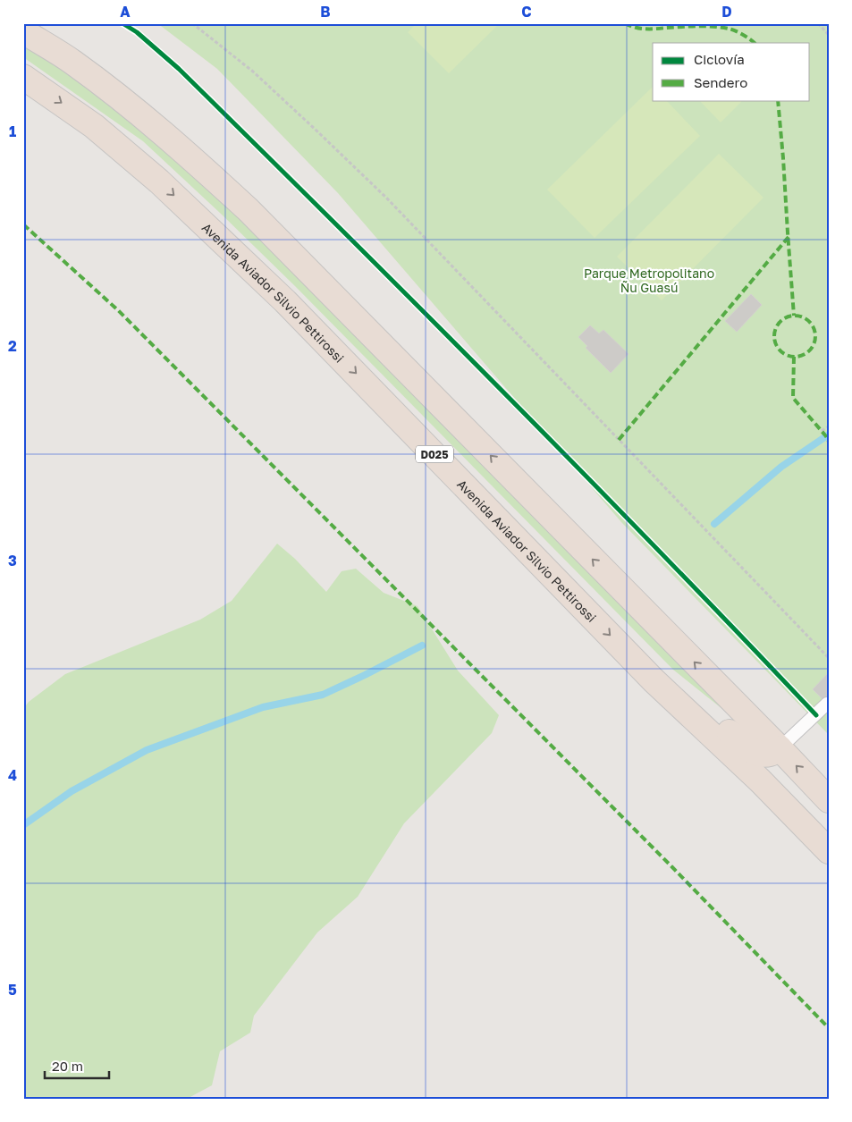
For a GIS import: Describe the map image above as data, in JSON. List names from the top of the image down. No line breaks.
{"streets":{"highway":["Avenida Aviador Silvio Pettirossi","D025"]},"parks":["Parque Metropolitano Ñu Guasú"],"legend":["Ciclovía","Sendero"],"scale_bar":"20 m","grid":{"columns":["A","B","C","D"],"rows":["1","2","3","4","5"]}}
